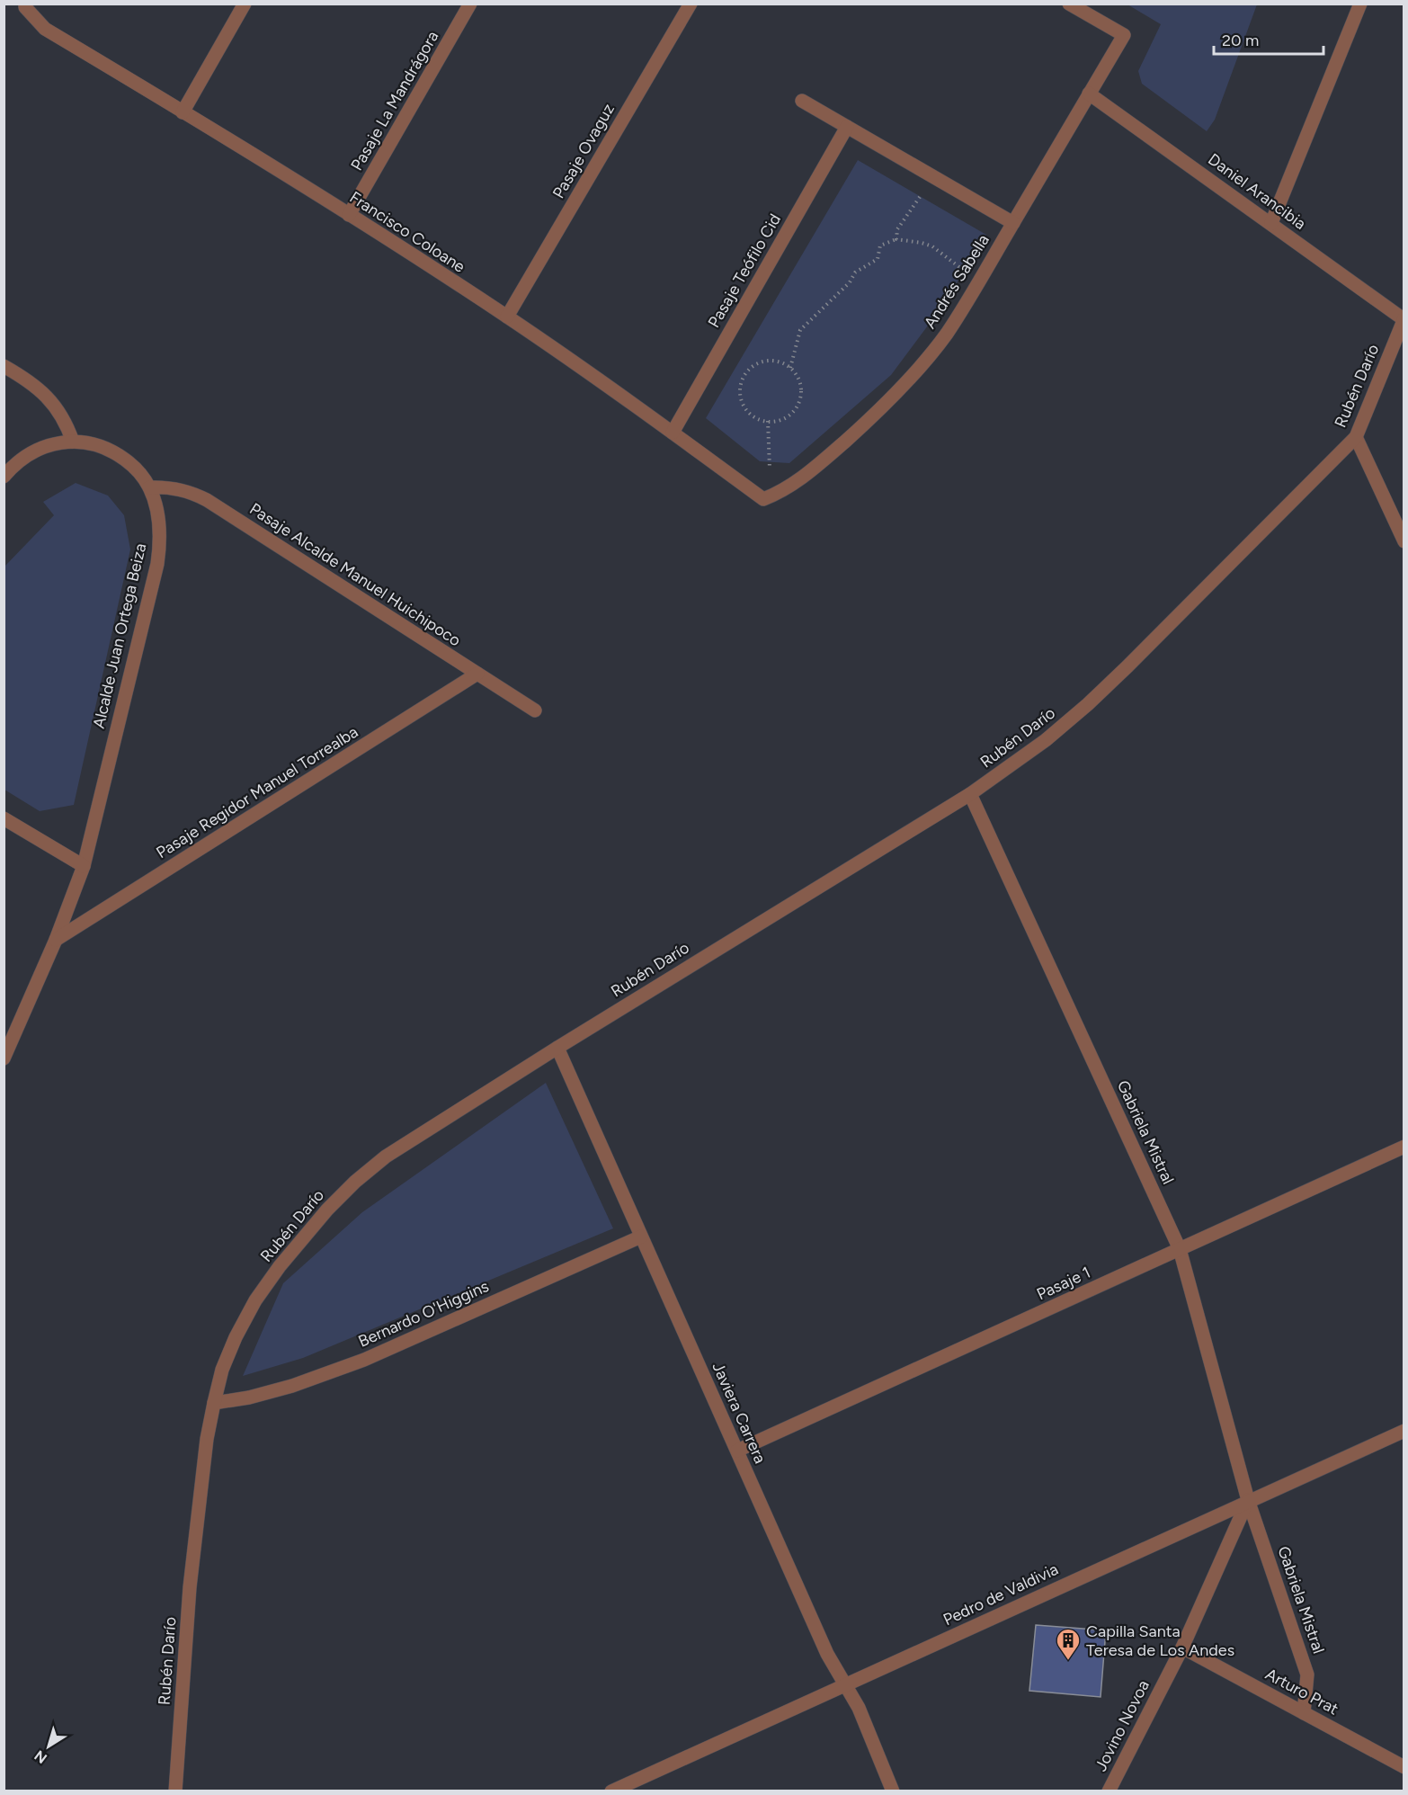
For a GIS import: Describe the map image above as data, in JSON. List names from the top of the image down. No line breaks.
{"streets":{"street":["Pasaje La Mandrágora","Pasaje Ovaguz","Daniel Arancibia","Francisco Coloane","Pasaje Teófilo Cid","Andrés Sabella","Rubén Darío","Pasaje Alcalde Manuel Huichipoco","Alcalde Juan Ortega Beiza","Pasaje Regidor Manuel Torrealba","Gabriela Mistral","Pasaje 1","Bernardo O'Higgins","Javiera Carrera","Pedro de Valdivia","Arturo Prat","Jovino Novoa"]},"crossings":[["Pasaje La Mandrágora","Francisco Coloane"],["Pasaje Ovaguz","Francisco Coloane"],["Daniel Arancibia","Andrés Sabella"],["Daniel Arancibia","Rubén Darío"],["Francisco Coloane","Pasaje Teófilo Cid"],["Francisco Coloane","Andrés Sabella"],["Rubén Darío","Gabriela Mistral"],["Rubén Darío","Bernardo O'Higgins"],["Rubén Darío","Javiera Carrera"],["Pasaje Alcalde Manuel Huichipoco","Alcalde Juan Ortega Beiza"],["Pasaje Alcalde Manuel Huichipoco","Pasaje Regidor Manuel Torrealba"],["Alcalde Juan Ortega Beiza","Pasaje Regidor Manuel Torrealba"],["Gabriela Mistral","Pasaje 1"],["Gabriela Mistral","Pedro de Valdivia"],["Gabriela Mistral","Arturo Prat"],["Pasaje 1","Javiera Carrera"],["Bernardo O'Higgins","Javiera Carrera"],["Javiera Carrera","Pedro de Valdivia"],["Arturo Prat","Jovino Novoa"]],"places":{"building":["Capilla Santa Teresa de Los Andes"]},"scale_bar":"20 m","north":"bottom left"}
